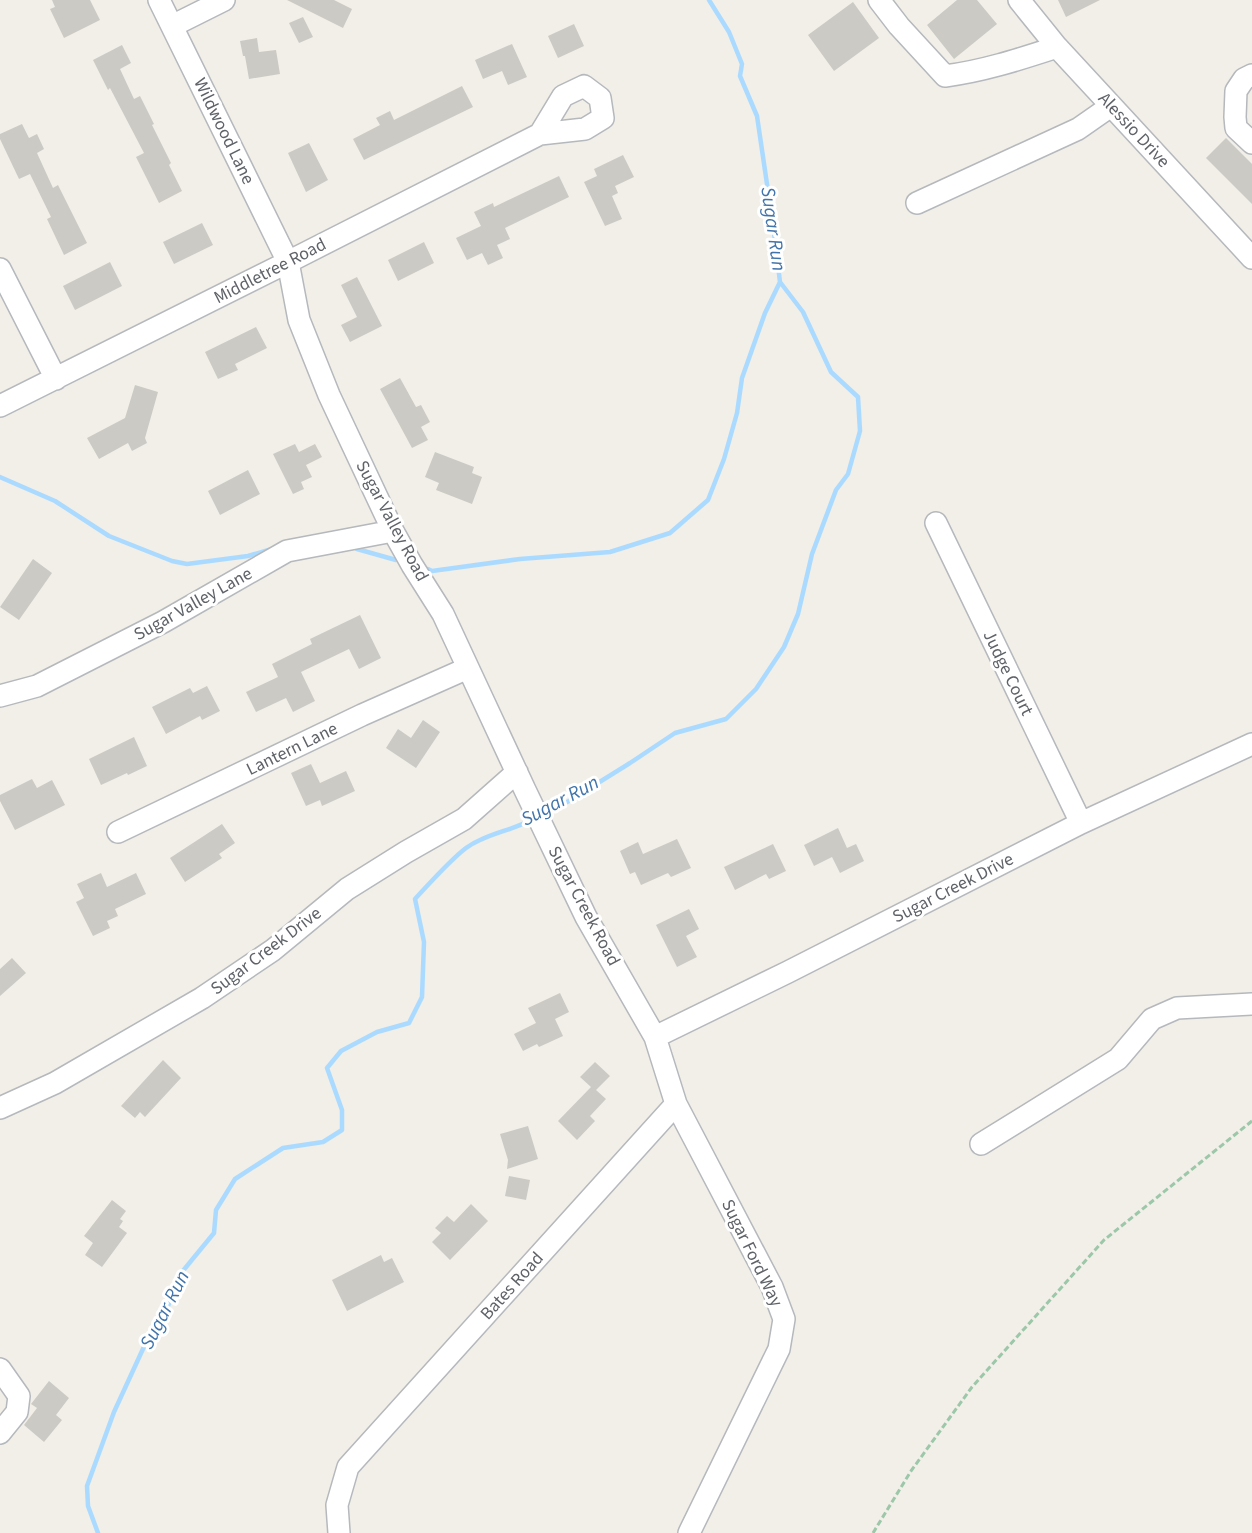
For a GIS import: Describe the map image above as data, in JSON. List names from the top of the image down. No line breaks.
{"streets":{"street":["Alessio Drive","Wildwood Lane","Middletree Road","Sugar Valley Road","Sugar Valley Lane","Judge Court","Lantern Lane","Sugar Creek Drive","Sugar Creek Road","Sugar Ford Way","Bates Road"]},"crossings":[["Wildwood Lane","Middletree Road"],["Wildwood Lane","Sugar Valley Road"],["Middletree Road","Sugar Valley Road"],["Sugar Valley Road","Sugar Valley Lane"],["Sugar Valley Road","Lantern Lane"],["Sugar Valley Road","Sugar Creek Drive"],["Sugar Valley Road","Sugar Creek Road"],["Judge Court","Sugar Creek Drive"],["Sugar Creek Drive","Sugar Creek Road"],["Sugar Creek Drive","Sugar Ford Way"],["Sugar Creek Road","Sugar Ford Way"],["Sugar Ford Way","Bates Road"]],"water":["Sugar Run"]}
